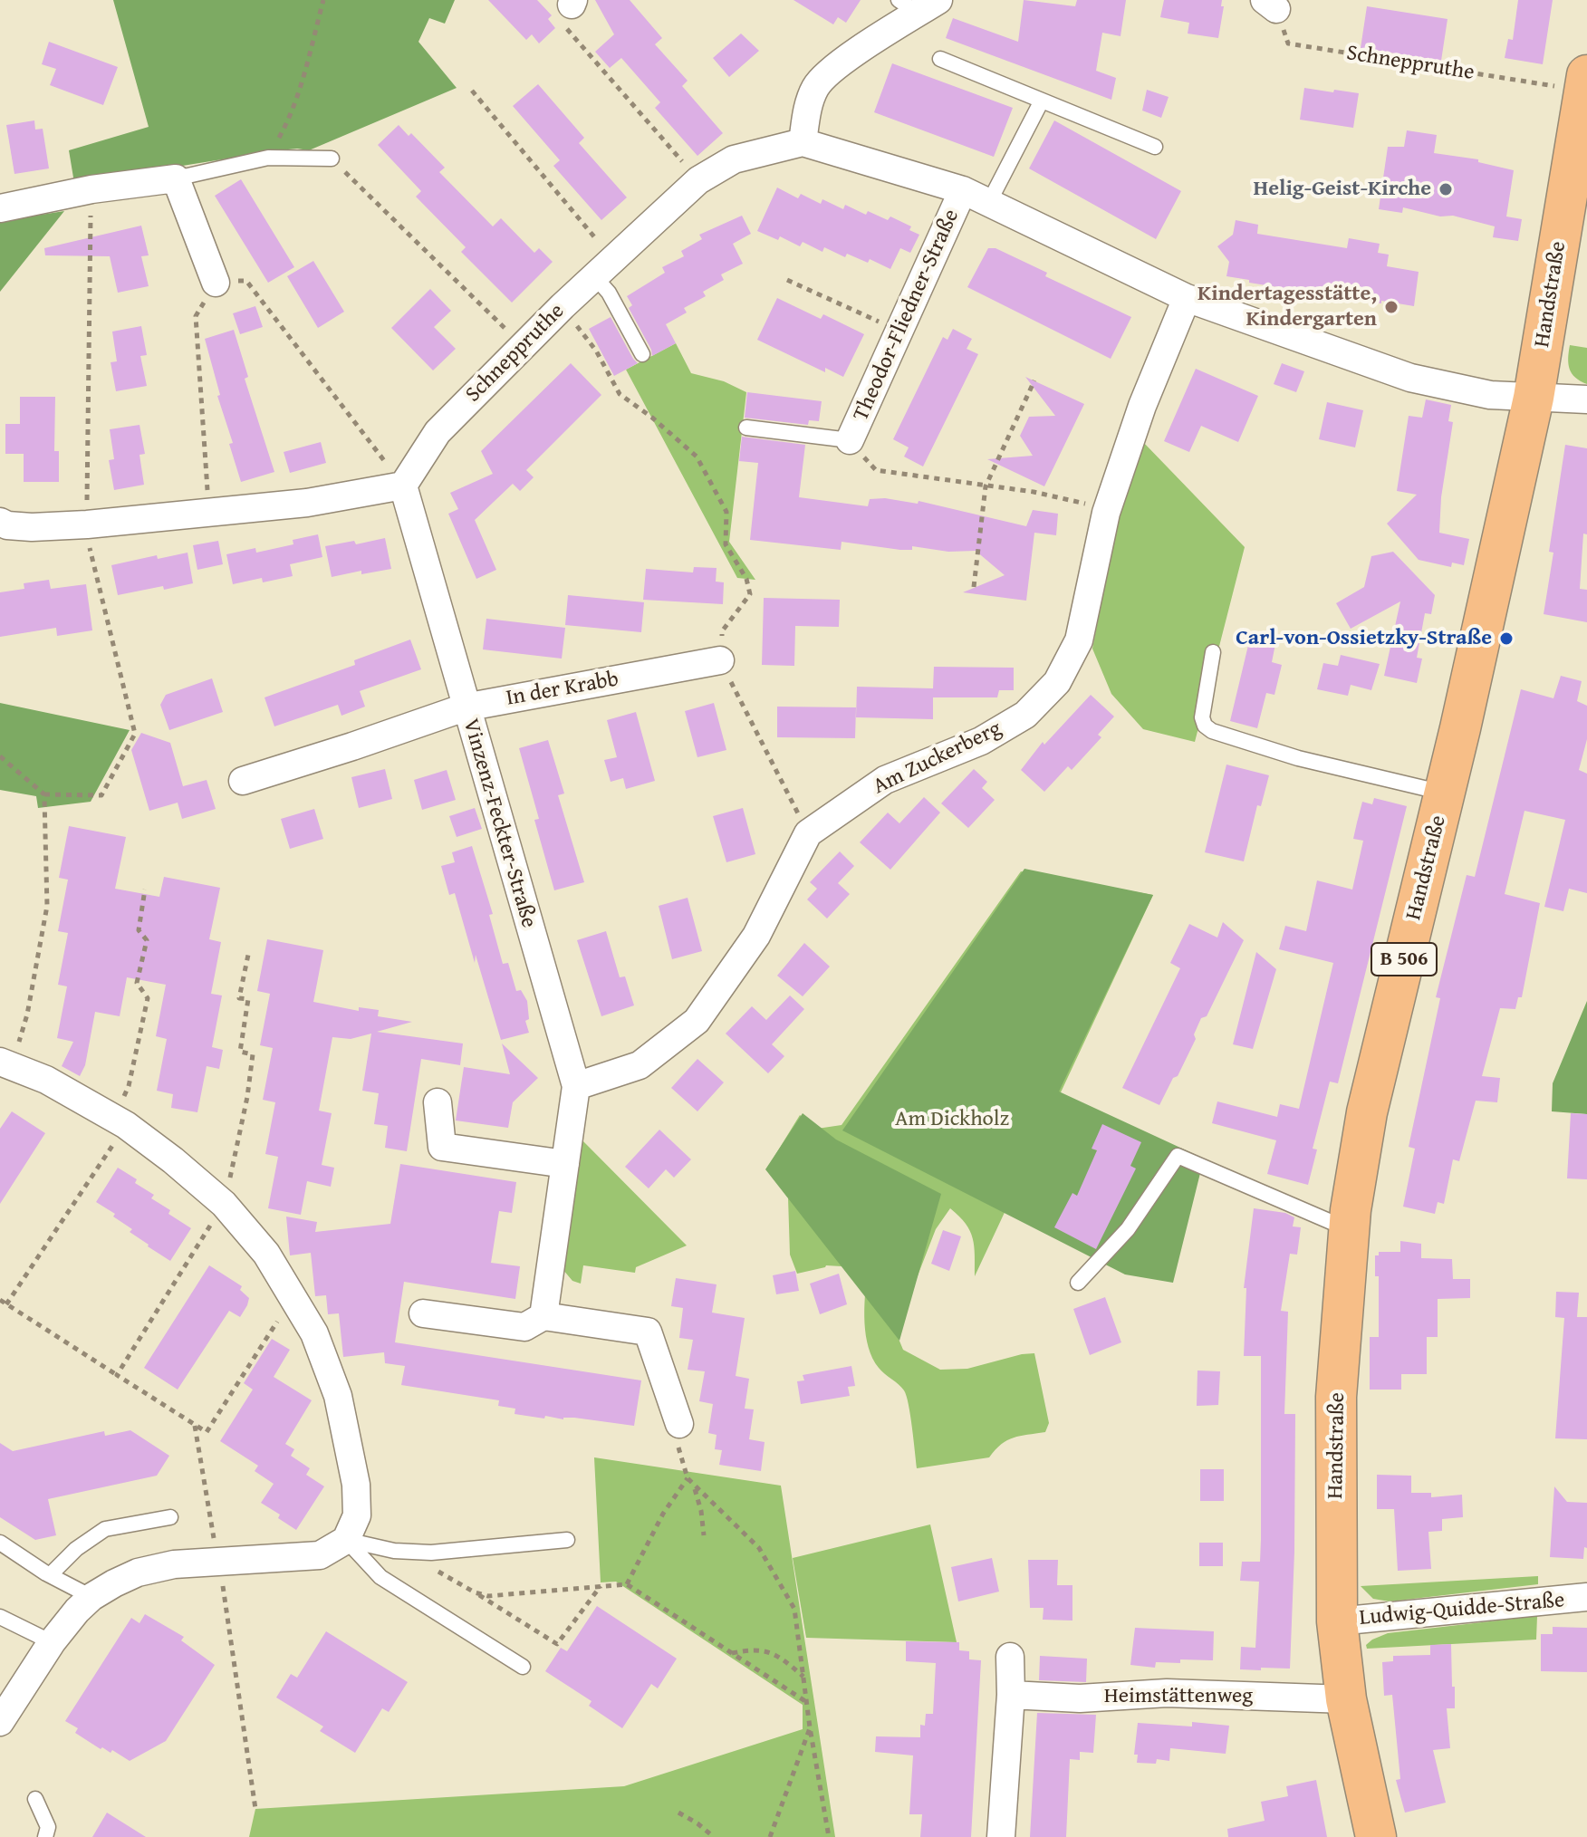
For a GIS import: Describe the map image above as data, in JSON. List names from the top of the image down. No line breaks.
{"streets":{"main road":["Handstraße","B 506"],"street":["Schneppruthe","Theodor-Fliedner-Straße","In der Krabb","Am Zuckerberg","Vinzenz-Feckter-Straße","Ludwig-Quidde-Straße","Heimstättenweg"]},"crossings":[["Schneppruthe","Handstraße"],["Schneppruthe","Theodor-Fliedner-Straße"],["Schneppruthe","Vinzenz-Feckter-Straße"],["Handstraße","Theodor-Fliedner-Straße"],["Handstraße","Ludwig-Quidde-Straße"],["Handstraße","Heimstättenweg"],["Theodor-Fliedner-Straße","Am Zuckerberg"],["In der Krabb","Vinzenz-Feckter-Straße"],["Am Zuckerberg","Vinzenz-Feckter-Straße"]],"parks":["Am Dickholz"],"places":["Helig-Geist-Kirche","Kindertagesstätte, Kindergarten","Carl-von-Ossietzky-Straße"]}
